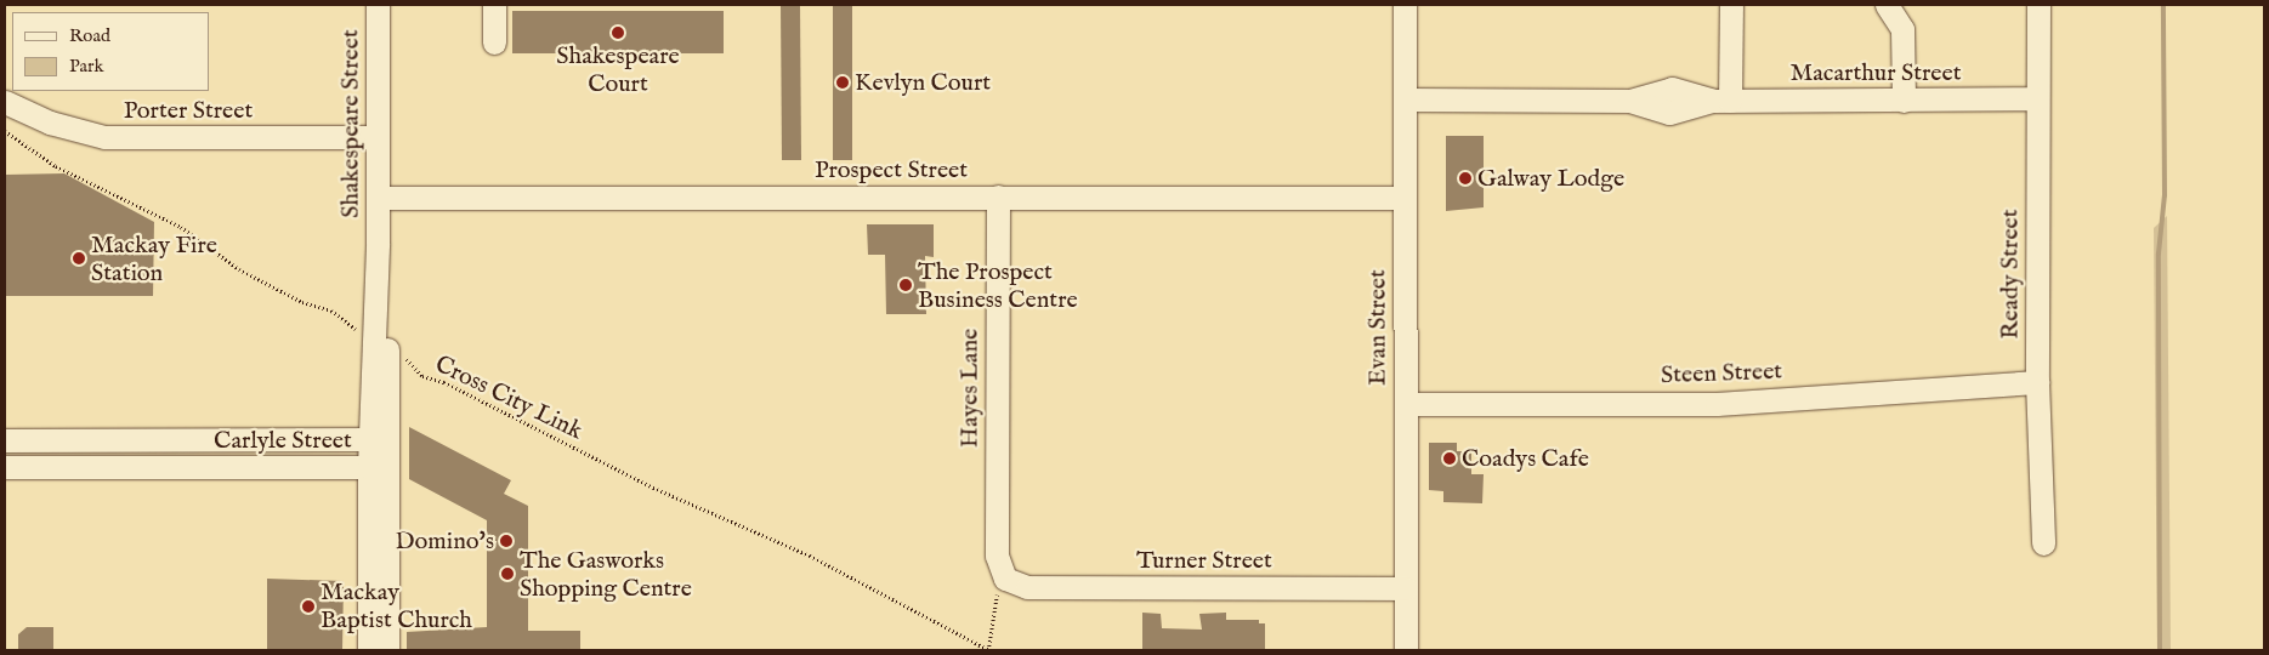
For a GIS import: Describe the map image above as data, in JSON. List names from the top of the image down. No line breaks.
{"streets":{"street":["Macarthur Street","Porter Street","Shakespeare Street","Prospect Street","Ready Street","Evan Street","Steen Street","Hayes Lane","Carlyle Street","Turner Street"],"path":["Cross City Link"]},"crossings":[["Macarthur Street","Ready Street"],["Macarthur Street","Evan Street"],["Porter Street","Shakespeare Street"],["Shakespeare Street","Prospect Street"],["Shakespeare Street","Cross City Link"],["Shakespeare Street","Carlyle Street"],["Prospect Street","Evan Street"],["Prospect Street","Hayes Lane"],["Ready Street","Steen Street"],["Evan Street","Steen Street"],["Evan Street","Turner Street"],["Hayes Lane","Turner Street"]],"places":["Shakespeare Court","Kevlyn Court","Galway Lodge","Mackay Fire Station","The Prospect Business Centre","Coadys Cafe","Domino's","The Gasworks Shopping Centre","Mackay Baptist Church"],"legend":["Road","Park"]}
